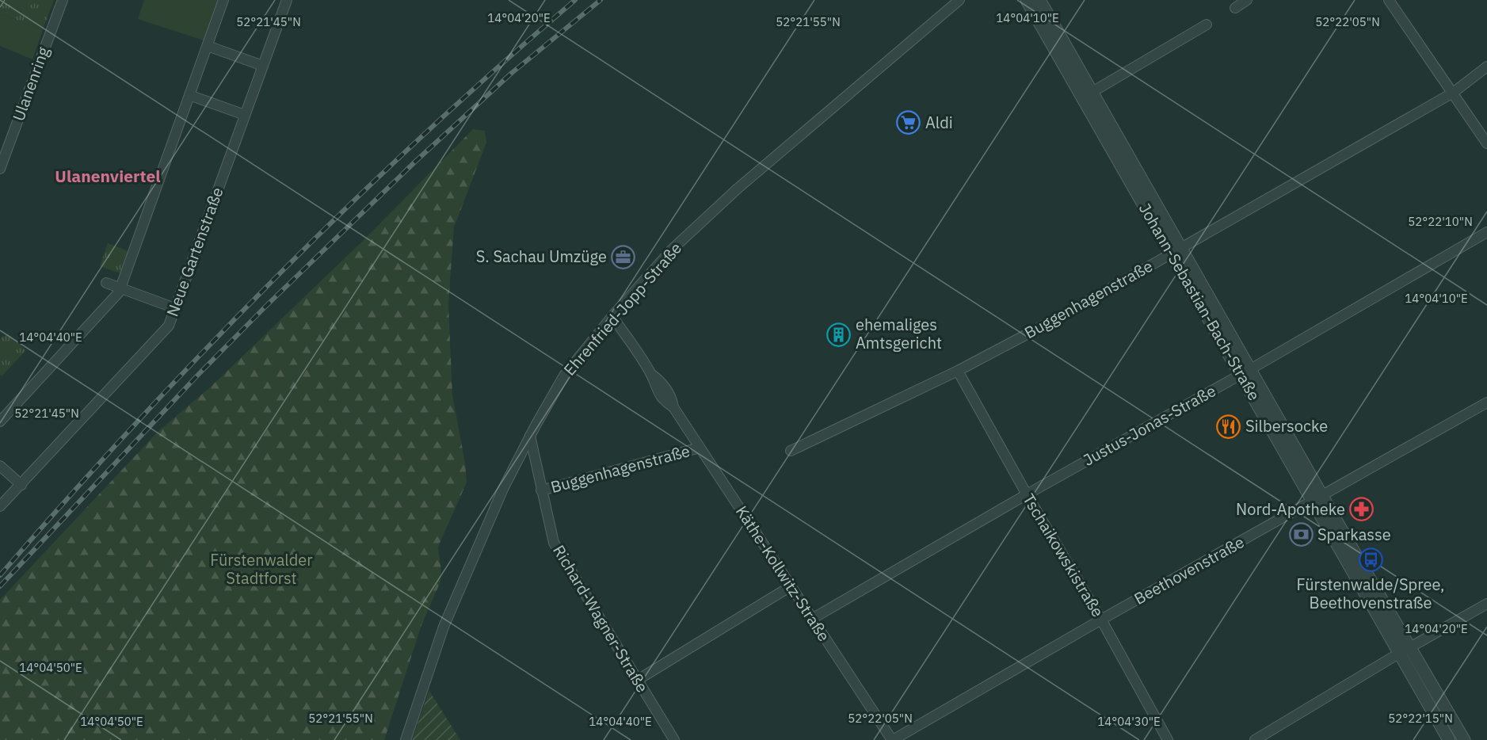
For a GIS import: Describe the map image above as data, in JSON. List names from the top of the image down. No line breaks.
{"streets":{"street":["Ulanenring","Neue Gartenstraße","Buggenhagenstraße","Johann-Sebastian-Bach-Straße","Ehrenfried-Jopp-Straße","Justus-Jonas-Straße","Tschaikowskistraße","Beethovenstraße","Käthe-Kollwitz-Straße","Richard-Wagner-Straße"]},"crossings":[["Buggenhagenstraße","Johann-Sebastian-Bach-Straße"],["Buggenhagenstraße","Tschaikowskistraße"],["Buggenhagenstraße","Käthe-Kollwitz-Straße"],["Buggenhagenstraße","Richard-Wagner-Straße"],["Johann-Sebastian-Bach-Straße","Justus-Jonas-Straße"],["Johann-Sebastian-Bach-Straße","Beethovenstraße"],["Ehrenfried-Jopp-Straße","Käthe-Kollwitz-Straße"],["Ehrenfried-Jopp-Straße","Richard-Wagner-Straße"],["Justus-Jonas-Straße","Tschaikowskistraße"],["Justus-Jonas-Straße","Käthe-Kollwitz-Straße"],["Tschaikowskistraße","Beethovenstraße"],["Beethovenstraße","Käthe-Kollwitz-Straße"]],"districts":["Ulanenviertel"],"parks":["Fürstenwalder Stadtforst"],"places":{"supermarket":["Aldi"],"office":["S. Sachau Umzüge"],"building":["ehemaliges Amtsgericht"],"restaurant":["Silbersocke"],"pharmacy":["Nord-Apotheke"],"bank":["Sparkasse"],"bus stop":["Fürstenwalde/Spree, Beethovenstraße"]},"coordinates":["14°04'20\"E","14°04'10\"E","52°21'45\"N","52°21'55\"N","52°22'05\"N","52°22'10\"N","14°04'40\"E","14°04'50\"E","52°22'15\"N","14°04'30\"E"]}
